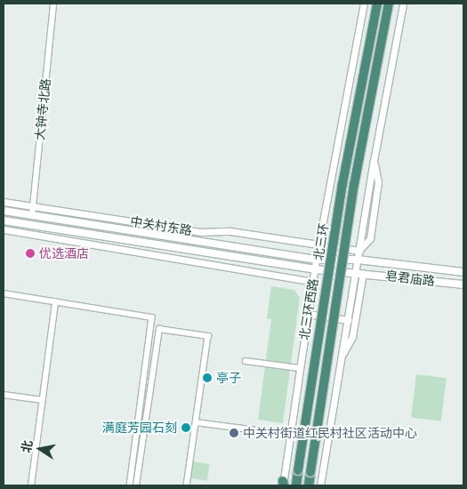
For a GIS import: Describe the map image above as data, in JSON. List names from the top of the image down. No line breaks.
{"streets":{"highway":["北三环"],"main road":["中关村东路","皂君庙路"],"street":["大钟寺北路","北三环西路"]},"crossings":[["大钟寺北路","中关村东路"],["中关村东路","皂君庙路"],["中关村东路","北三环西路"]],"places":["优选酒店","亭子","满庭芳园石刻","中关村街道红民村社区活动中心"],"north":"left"}
